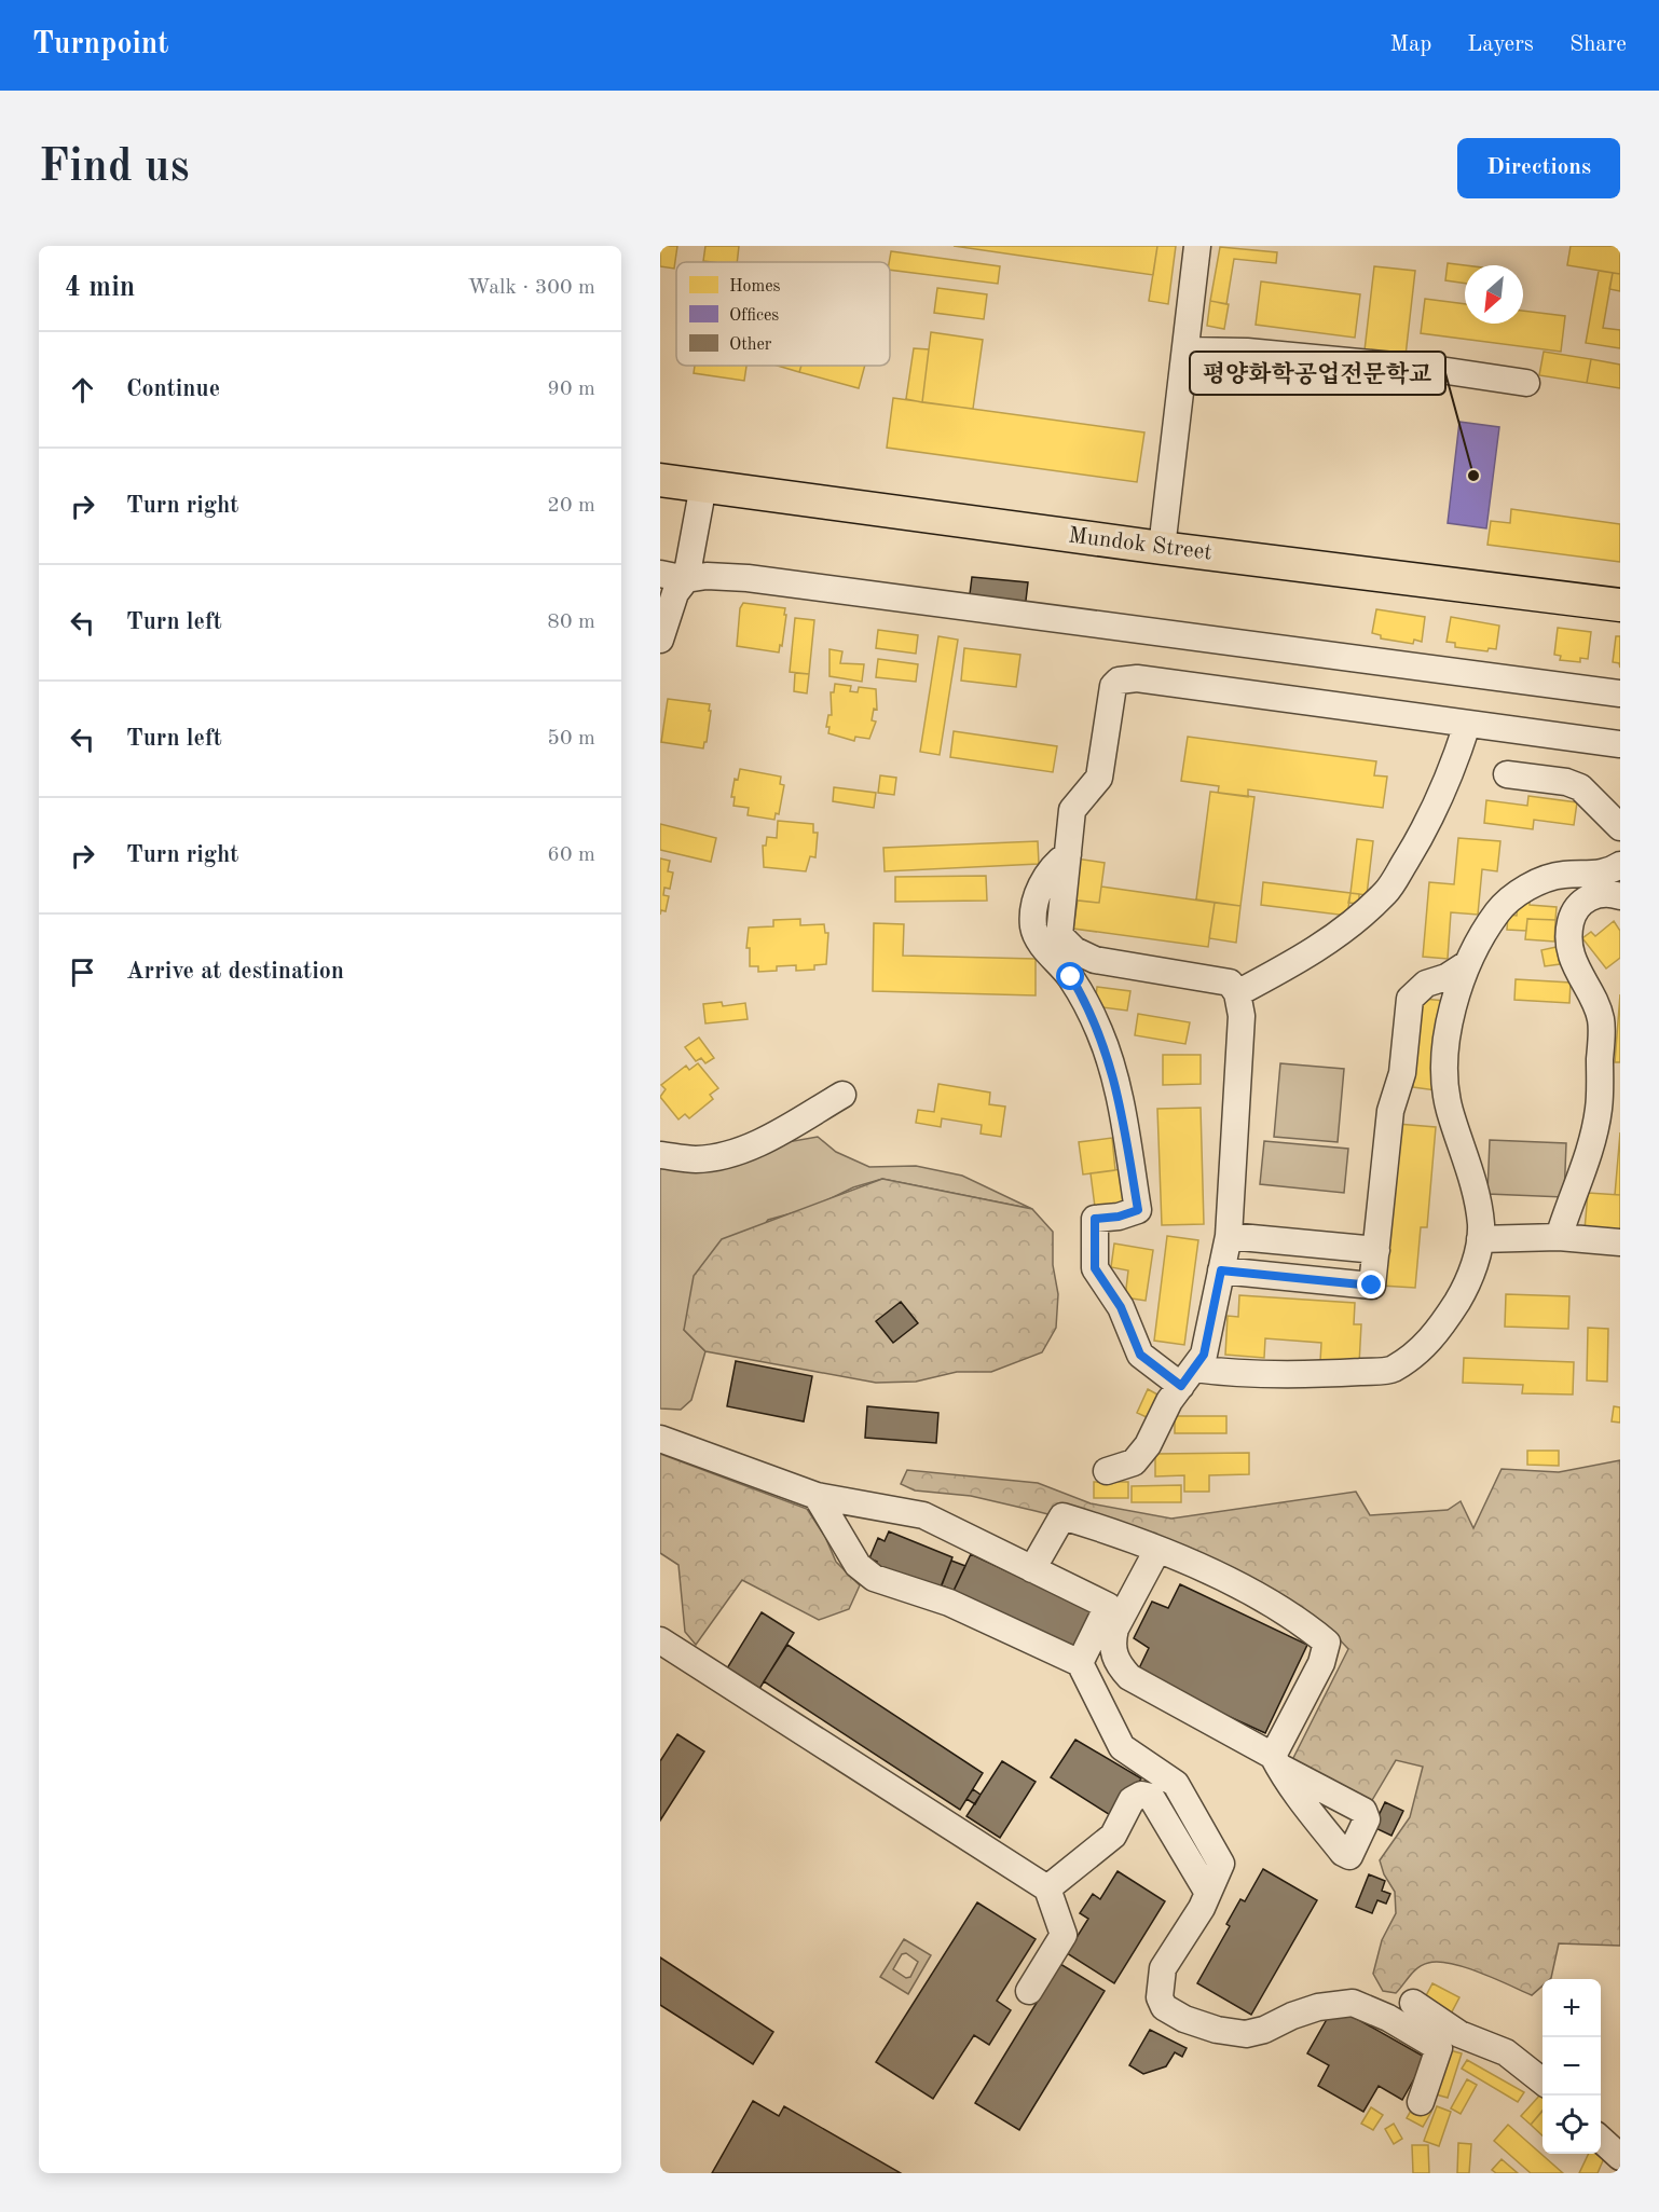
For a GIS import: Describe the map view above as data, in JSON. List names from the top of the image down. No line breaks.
{"streets":{"main road":["Mundok Street"]},"places":["평양화학공업전문학교"],"legend":["Homes","Offices","Other"],"north":"bottom left","page":{"header":"Turnpoint","nav":["Map","Layers","Share"],"buttons":"Directions","title":"Find us","heading":["4 min","Walk · 300 m"],"list":[["Continue","90 m"],["Turn right","20 m"],["Turn left","80 m"],["Turn left","50 m"],["Turn right","60 m"],"Arrive at destination"],"map_buttons":["+","−"]}}
